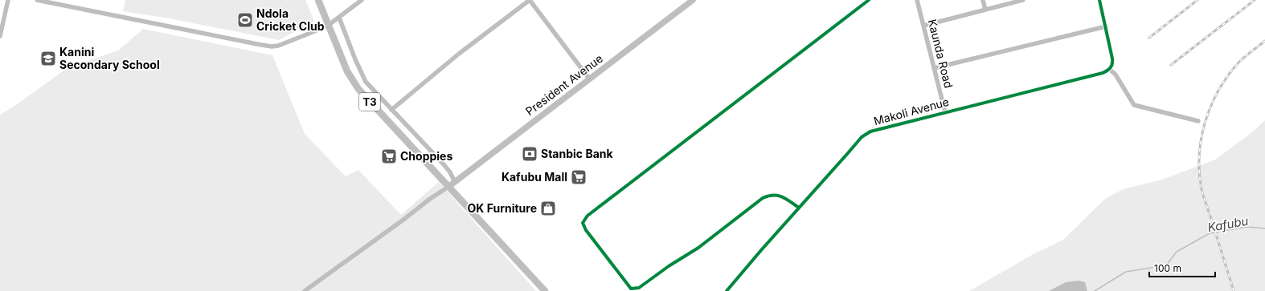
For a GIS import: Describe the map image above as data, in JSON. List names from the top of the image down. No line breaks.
{"streets":{"highway":["T3"],"main road":["President Avenue"],"street":["Kaunda Road","Makoli Avenue"]},"crossings":[["Kaunda Road","Makoli Avenue"],["President Avenue","T3"]],"water":["Kafubu"],"places":{"sports":["Ndola Cricket Club"],"school or university":["Kanini Secondary School"],"bank":["Stanbic Bank"],"supermarket":["Choppies","Kafubu Mall"],"shop":["OK Furniture"]},"scale_bar":"100 m"}
